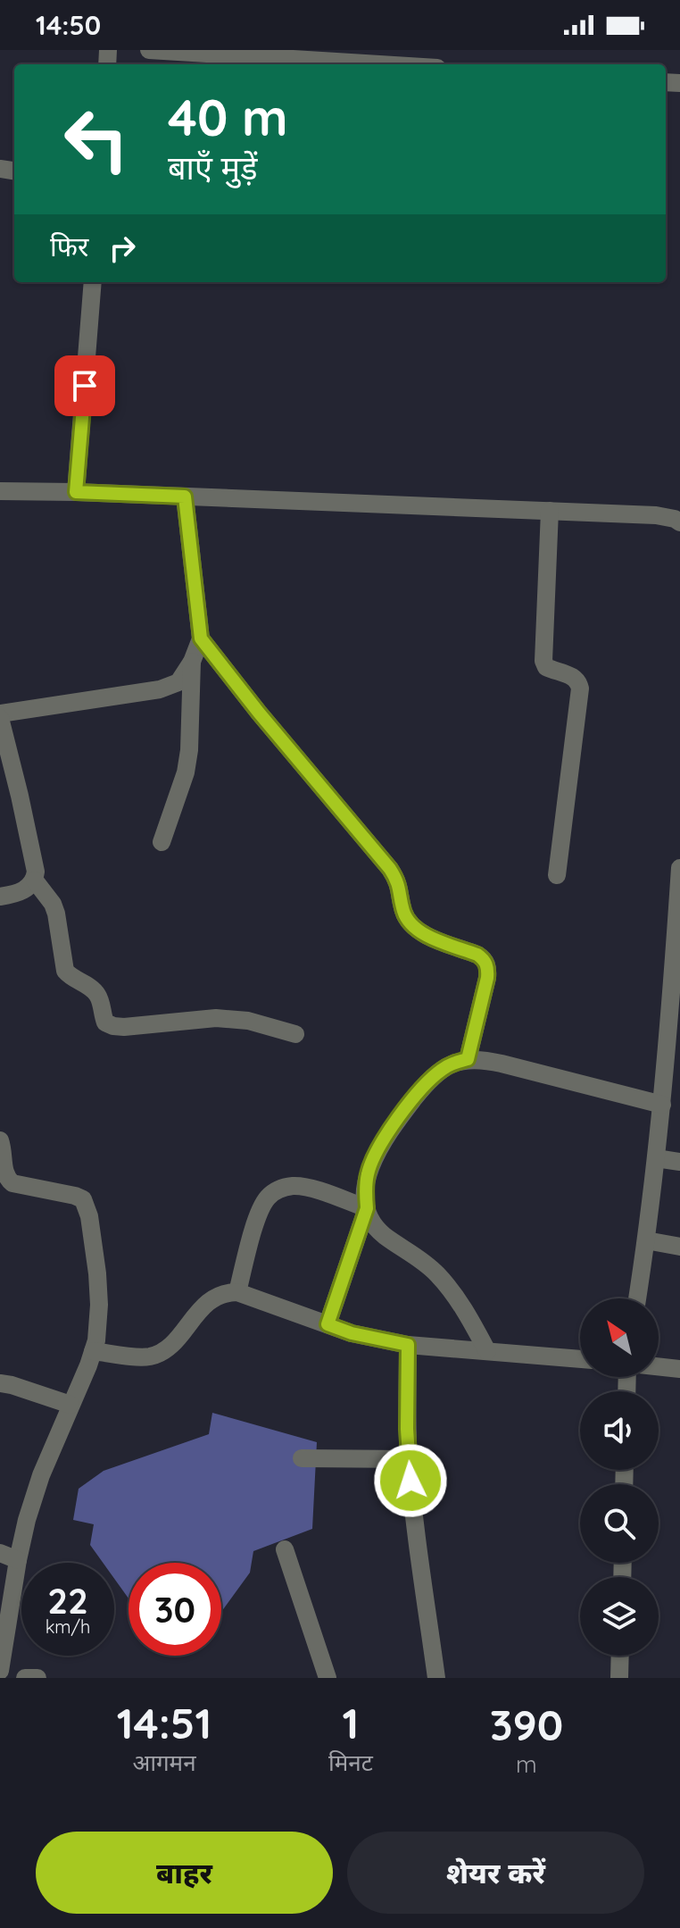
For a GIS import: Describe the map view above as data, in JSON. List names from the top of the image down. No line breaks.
{"north":"top left","page":{"status":"14:50","turn":["40 m","बाएँ मुड़ें"],"then":"फिर","speed":"22 km/h","limit":"30","eta":["14:51","आगमन","1","मिनट","390","m"],"buttons":["बाहर","शेयर करें"]}}
